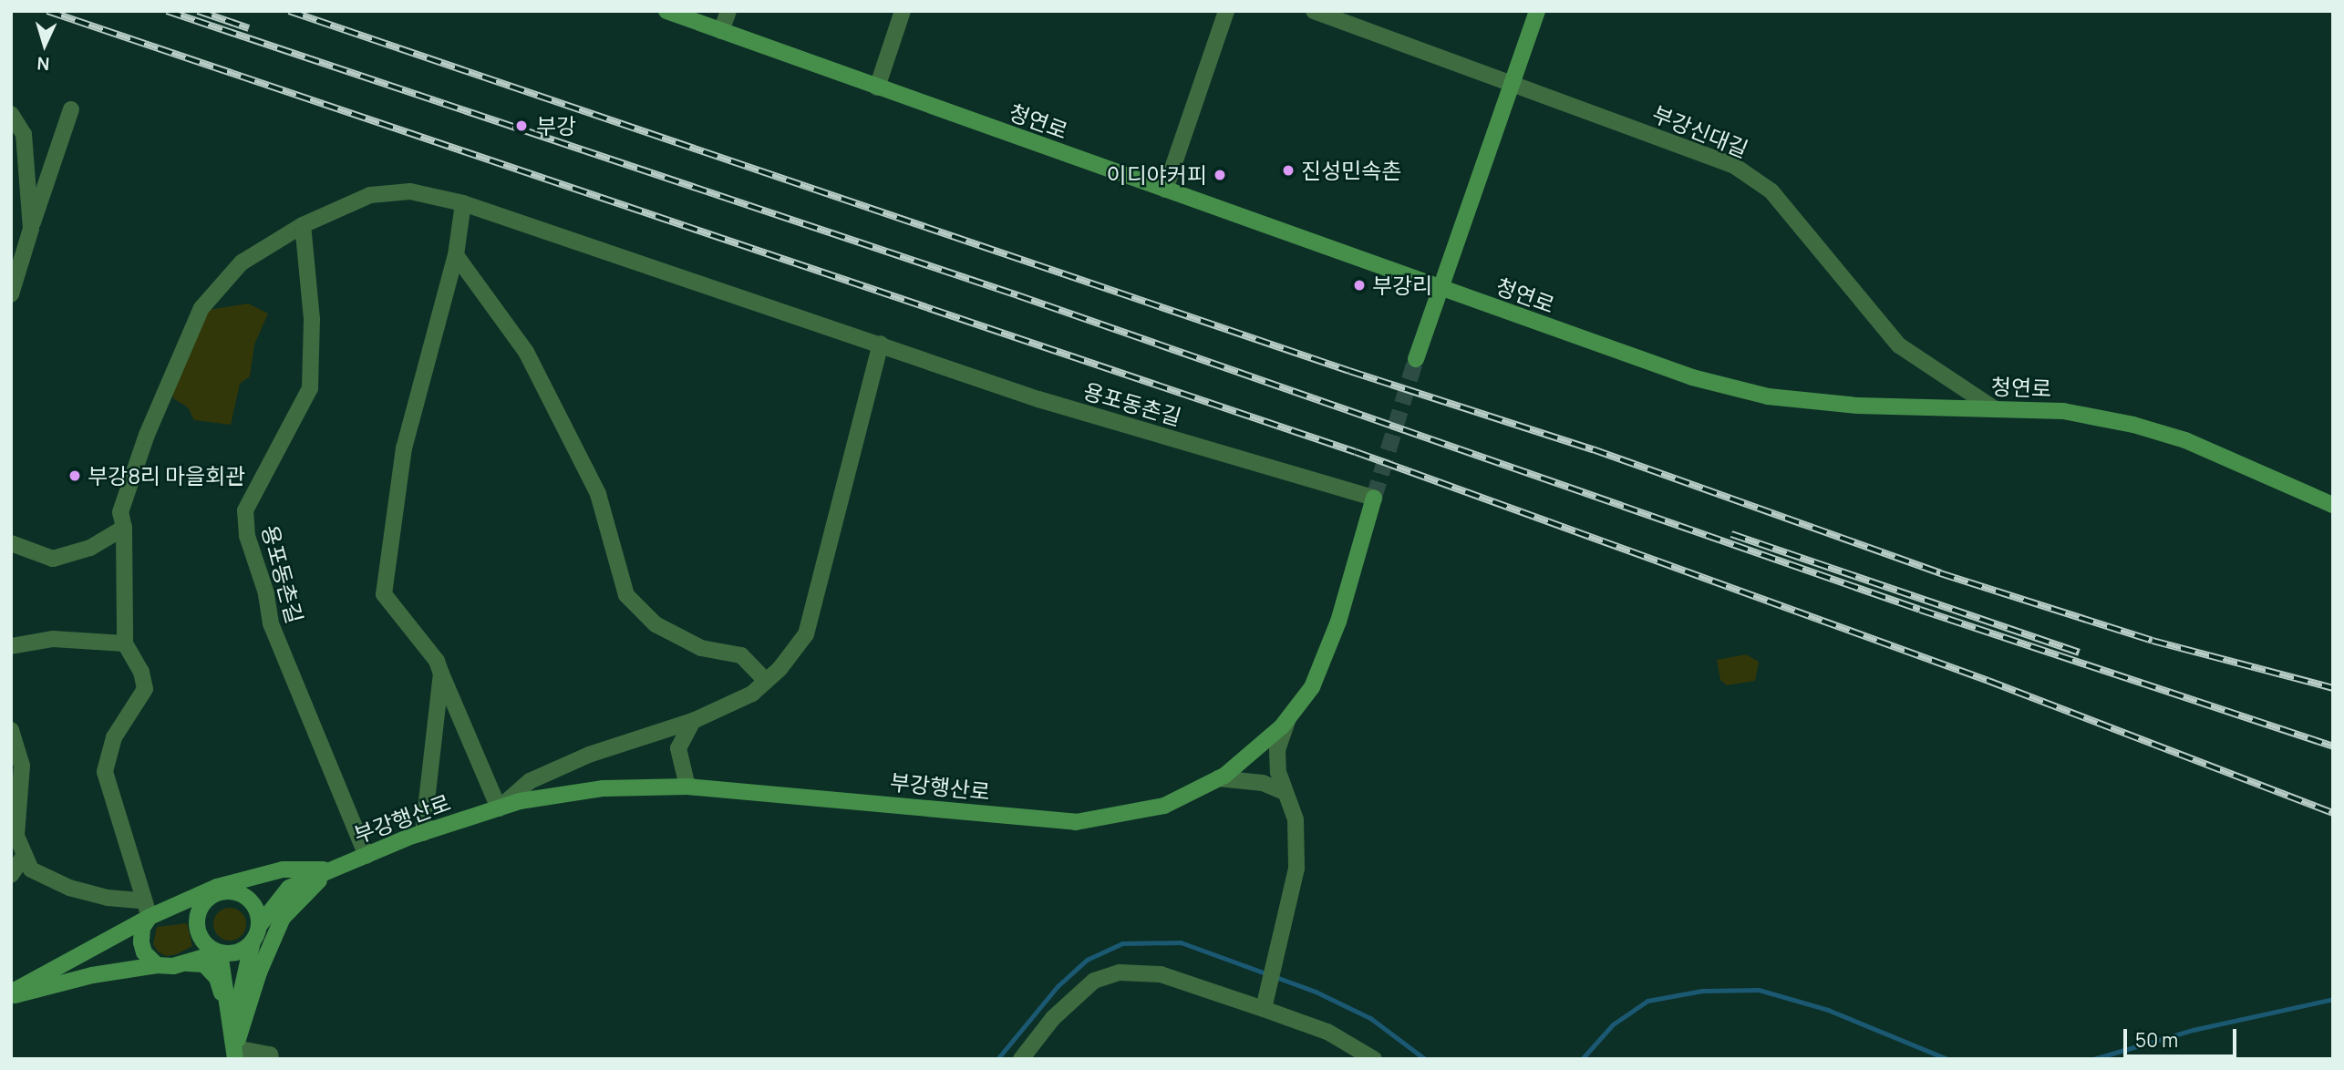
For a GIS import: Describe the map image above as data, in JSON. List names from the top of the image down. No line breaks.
{"streets":{"street":["청연로","부강신대길","용포동촌길","부강행산로"]},"crossings":[["청연로","부강신대길"],["용포동촌길","부강행산로"]],"places":["부강","진성민속촌","이디야커피","부강리","부강8리 마을회관"],"scale_bar":"50 m","north":"bottom"}
